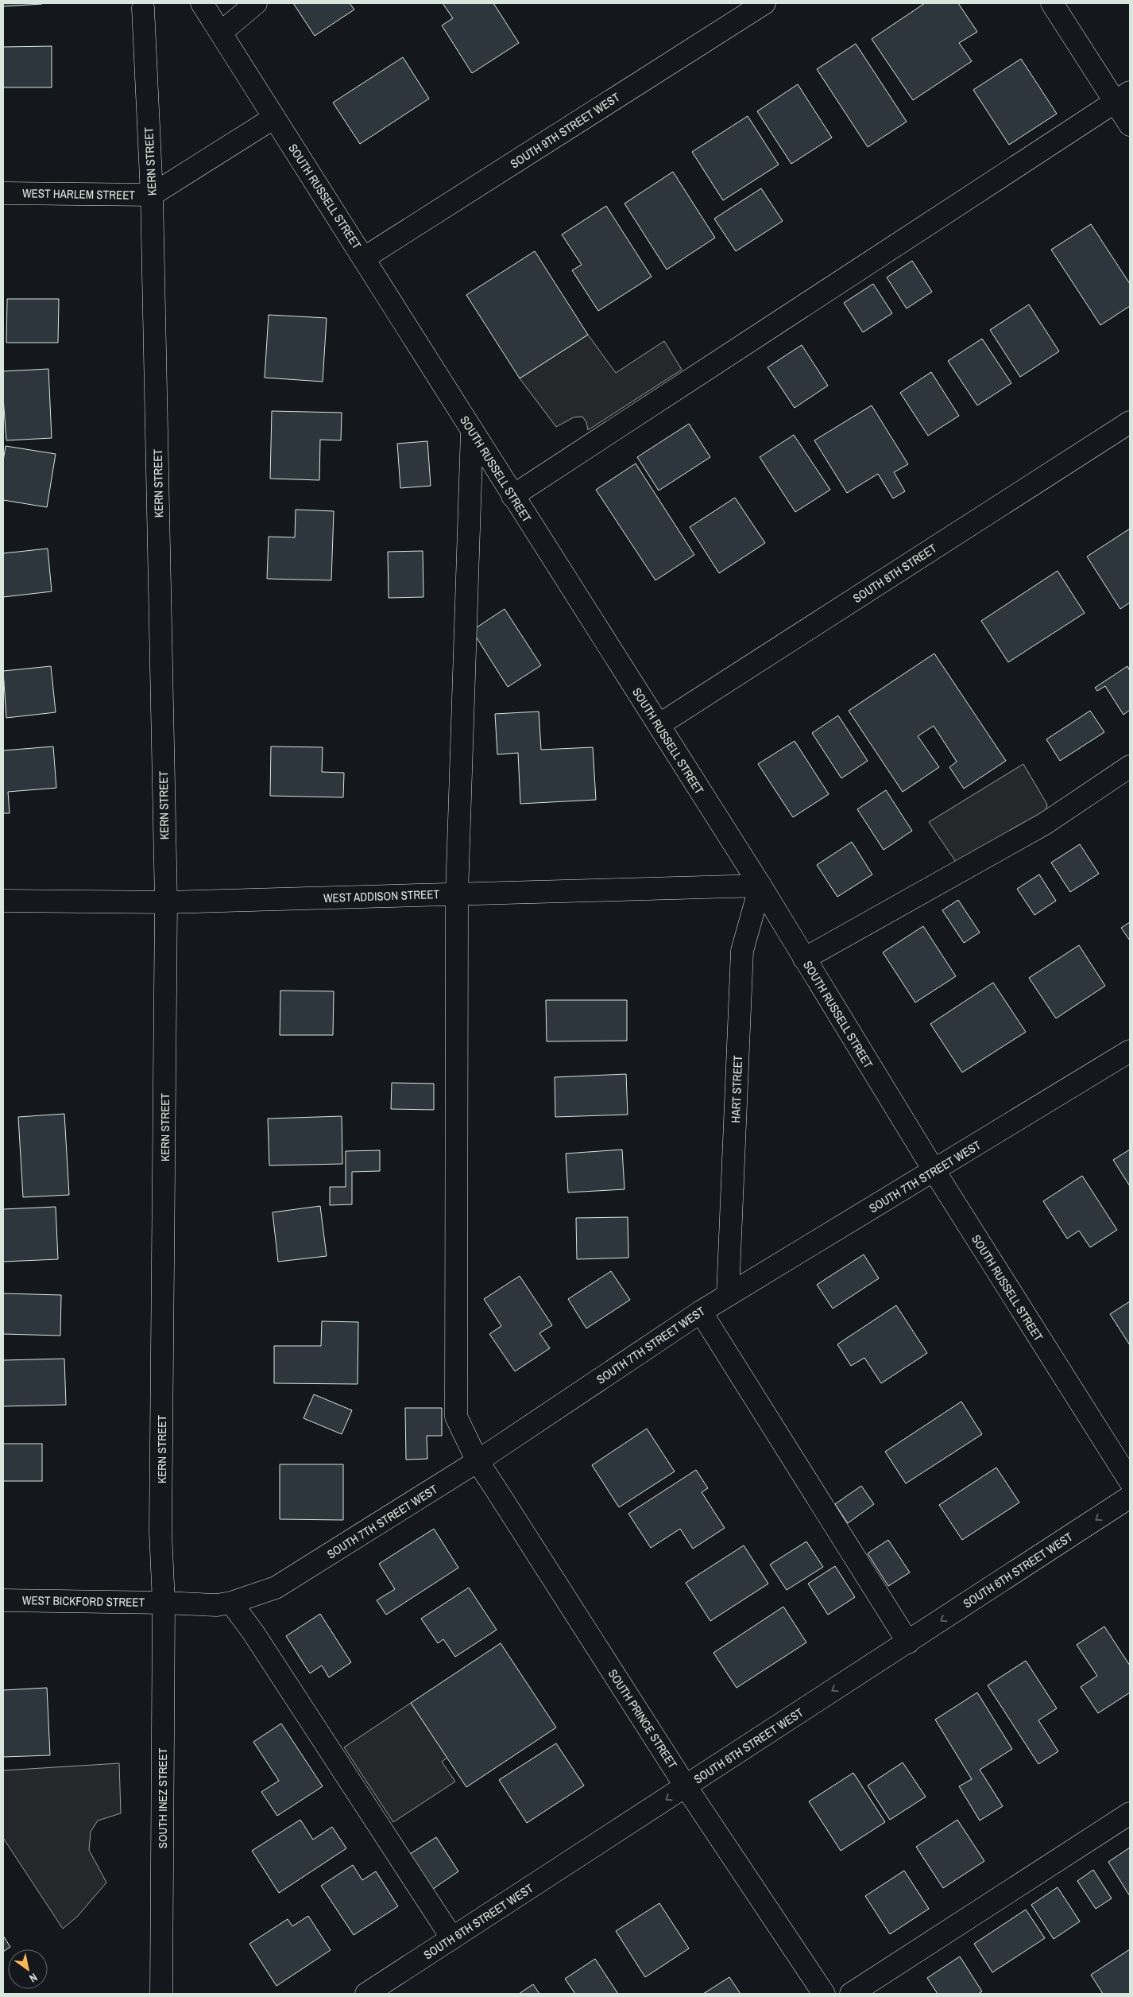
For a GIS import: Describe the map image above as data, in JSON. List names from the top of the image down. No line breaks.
{"streets":{"street":["SOUTH 9TH STREET WEST","KERN STREET","WEST HARLEM STREET","SOUTH RUSSELL STREET","SOUTH 8TH STREET","WEST ADDISON STREET","HART STREET","SOUTH 7TH STREET WEST","SOUTH 6TH STREET WEST","WEST BICKFORD STREET","SOUTH PRINCE STREET","SOUTH INEZ STREET"]},"crossings":[["SOUTH 9TH STREET WEST","SOUTH RUSSELL STREET"],["KERN STREET","WEST HARLEM STREET"],["KERN STREET","WEST ADDISON STREET"],["KERN STREET","SOUTH 7TH STREET WEST"],["KERN STREET","WEST BICKFORD STREET"],["KERN STREET","SOUTH INEZ STREET"],["WEST HARLEM STREET","SOUTH RUSSELL STREET"],["SOUTH RUSSELL STREET","SOUTH 8TH STREET"],["SOUTH RUSSELL STREET","WEST ADDISON STREET"],["SOUTH RUSSELL STREET","HART STREET"],["SOUTH RUSSELL STREET","SOUTH 7TH STREET WEST"],["SOUTH RUSSELL STREET","SOUTH PRINCE STREET"],["WEST ADDISON STREET","HART STREET"],["WEST ADDISON STREET","SOUTH PRINCE STREET"],["HART STREET","SOUTH 7TH STREET WEST"],["SOUTH 7TH STREET WEST","WEST BICKFORD STREET"],["SOUTH 7TH STREET WEST","SOUTH PRINCE STREET"],["SOUTH 7TH STREET WEST","SOUTH INEZ STREET"],["SOUTH 6TH STREET WEST","SOUTH PRINCE STREET"],["WEST BICKFORD STREET","SOUTH INEZ STREET"]],"one_way":["SOUTH 6TH STREET WEST"],"north":"bottom right"}
